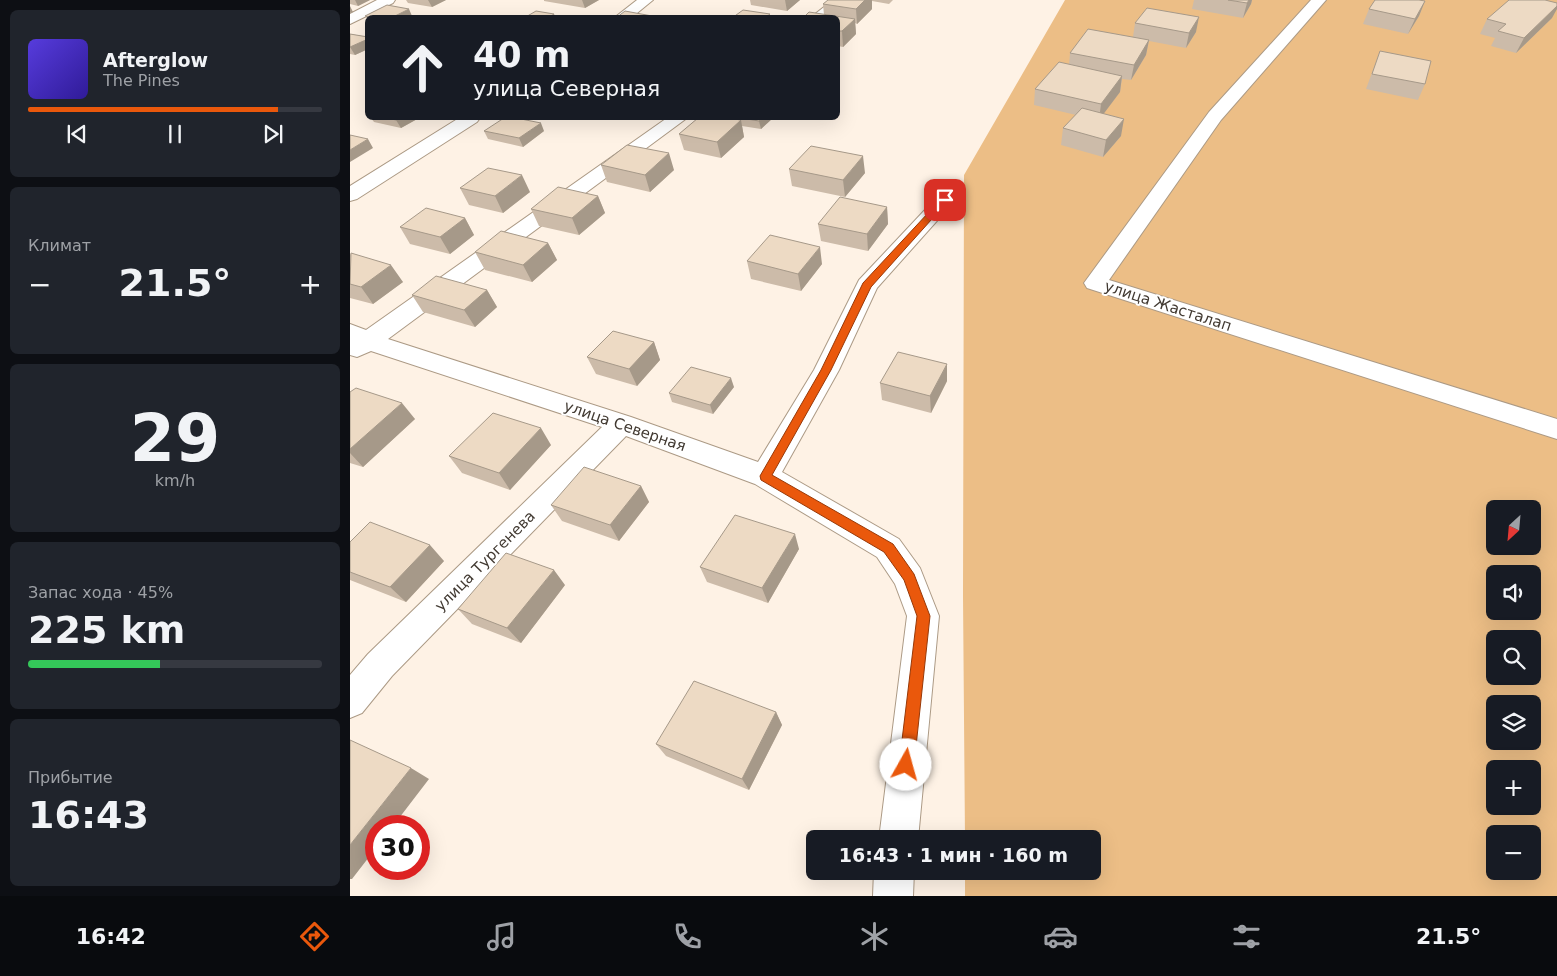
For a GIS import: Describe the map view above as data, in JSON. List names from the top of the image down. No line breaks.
{"streets":{"street":["улица Жасталап","улица Северная","улица Тургенева"]},"crossings":[["улица Северная","улица Тургенева"]],"north":"bottom left","page":{"turn":["40 m","улица Северная"],"song":["Afterglow","The Pines"],"tile":["Климат",["29","km/h"],["Запас хода · 45%","225 km"],["Прибытие","16:43"]],"heat":["−","21.5°","+"],"map_buttons":["+","−"],"limit":"30","trip":"16:43 · 1 мин · 160 m","tabs":["16:42","21.5°"]}}
